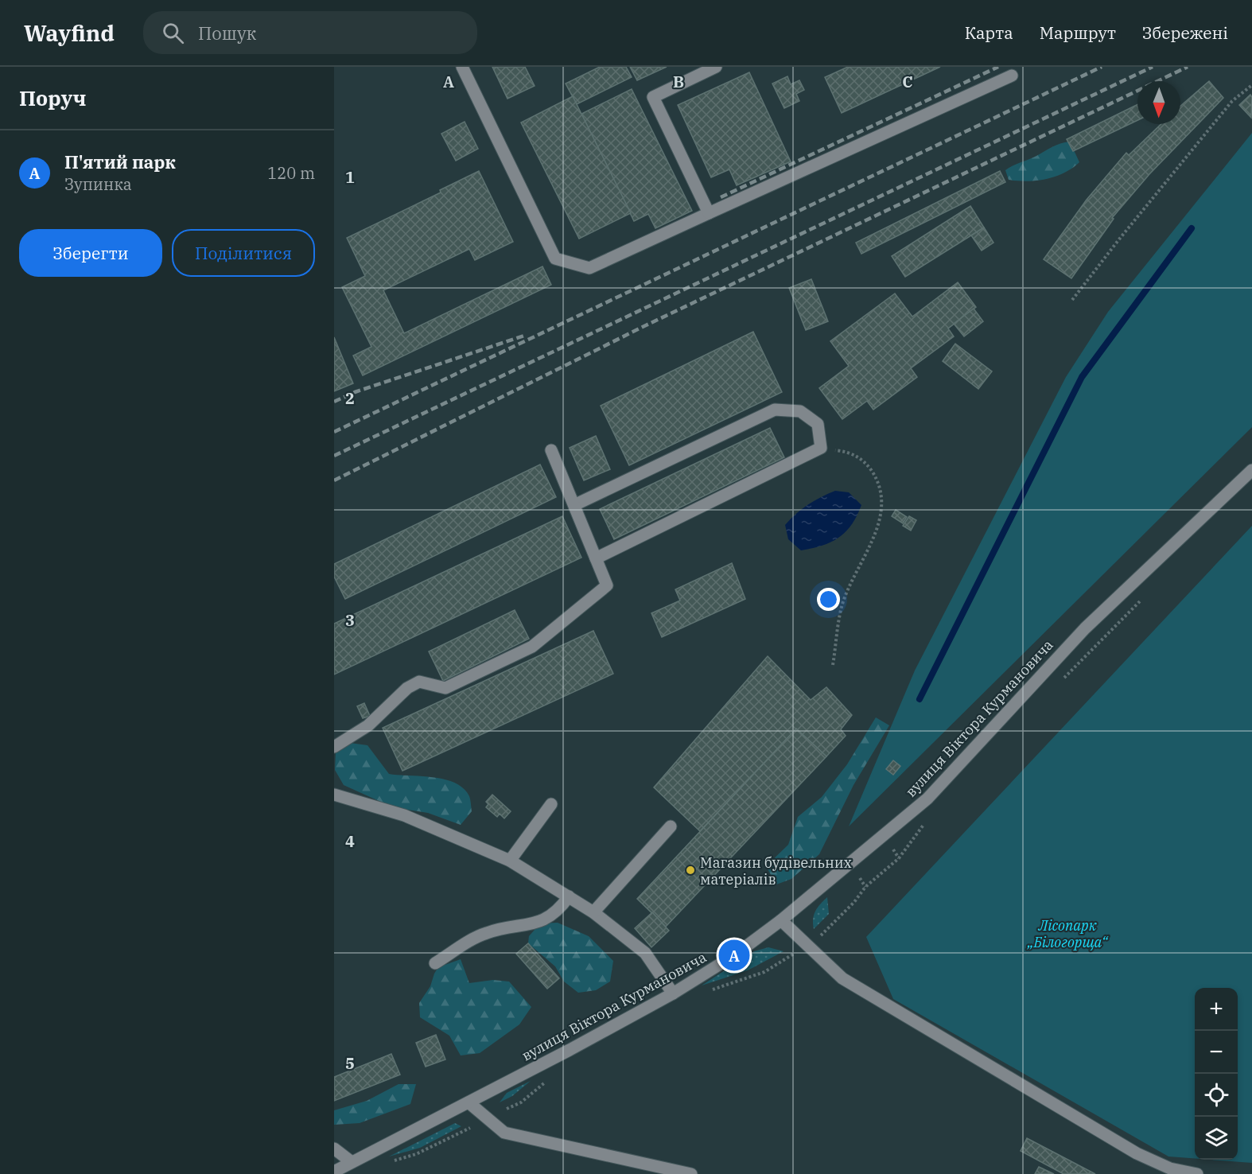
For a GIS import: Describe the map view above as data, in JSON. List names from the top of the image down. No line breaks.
{"streets":{"street":["вулиця Віктора Курмановича"]},"parks":["Лісопарк „Білогорща“"],"places":["Магазин будівельних матеріалів"],"north":"bottom","page":{"header":"Wayfind","search":"Пошук","nav":["Карта","Маршрут","Збережені"],"heading":"Поруч","list":[{"mark":"A","name":"П'ятий парк","note":"Зупинка","value":"120 m"}],"buttons":["Зберегти","Поділитися"],"pins":"A","map_buttons":["+","−"]},"grid":{"columns":["A","B","C"],"rows":["1","2","3","4","5"]}}
